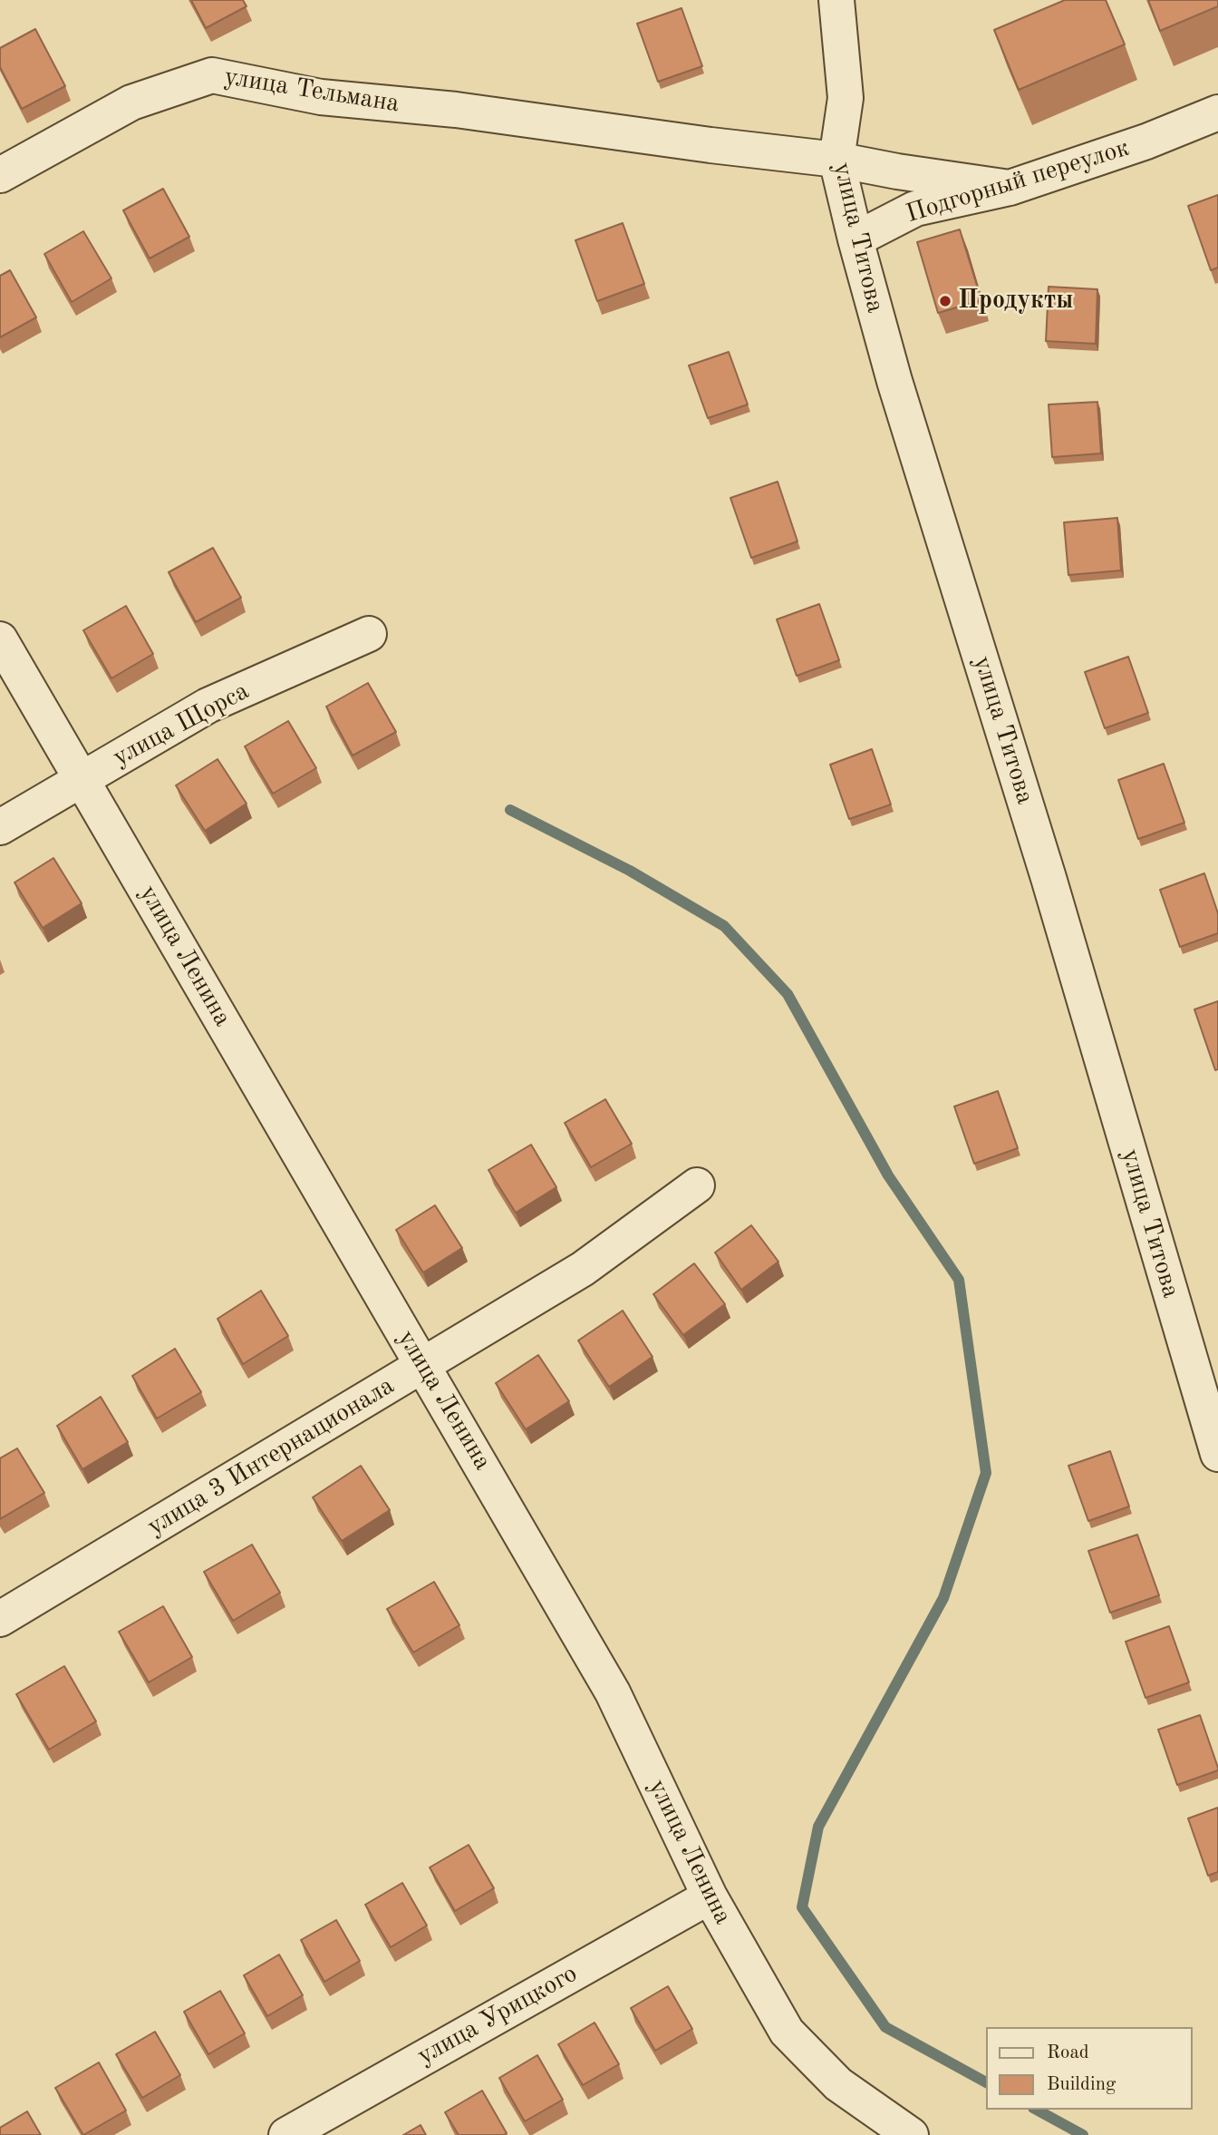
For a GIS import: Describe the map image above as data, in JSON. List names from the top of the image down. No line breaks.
{"streets":{"street":["улица Тельмана","Подгорный переулок","улица Титова","улица Щорса","улица Ленина","улица 3 Интернационала","улица Урицкого"]},"crossings":[["улица Тельмана","Подгорный переулок"],["улица Тельмана","улица Титова"],["Подгорный переулок","улица Титова"],["улица Щорса","улица Ленина"],["улица Ленина","улица 3 Интернационала"],["улица Ленина","улица Урицкого"]],"places":["Продукты"],"legend":["Road","Building"]}
